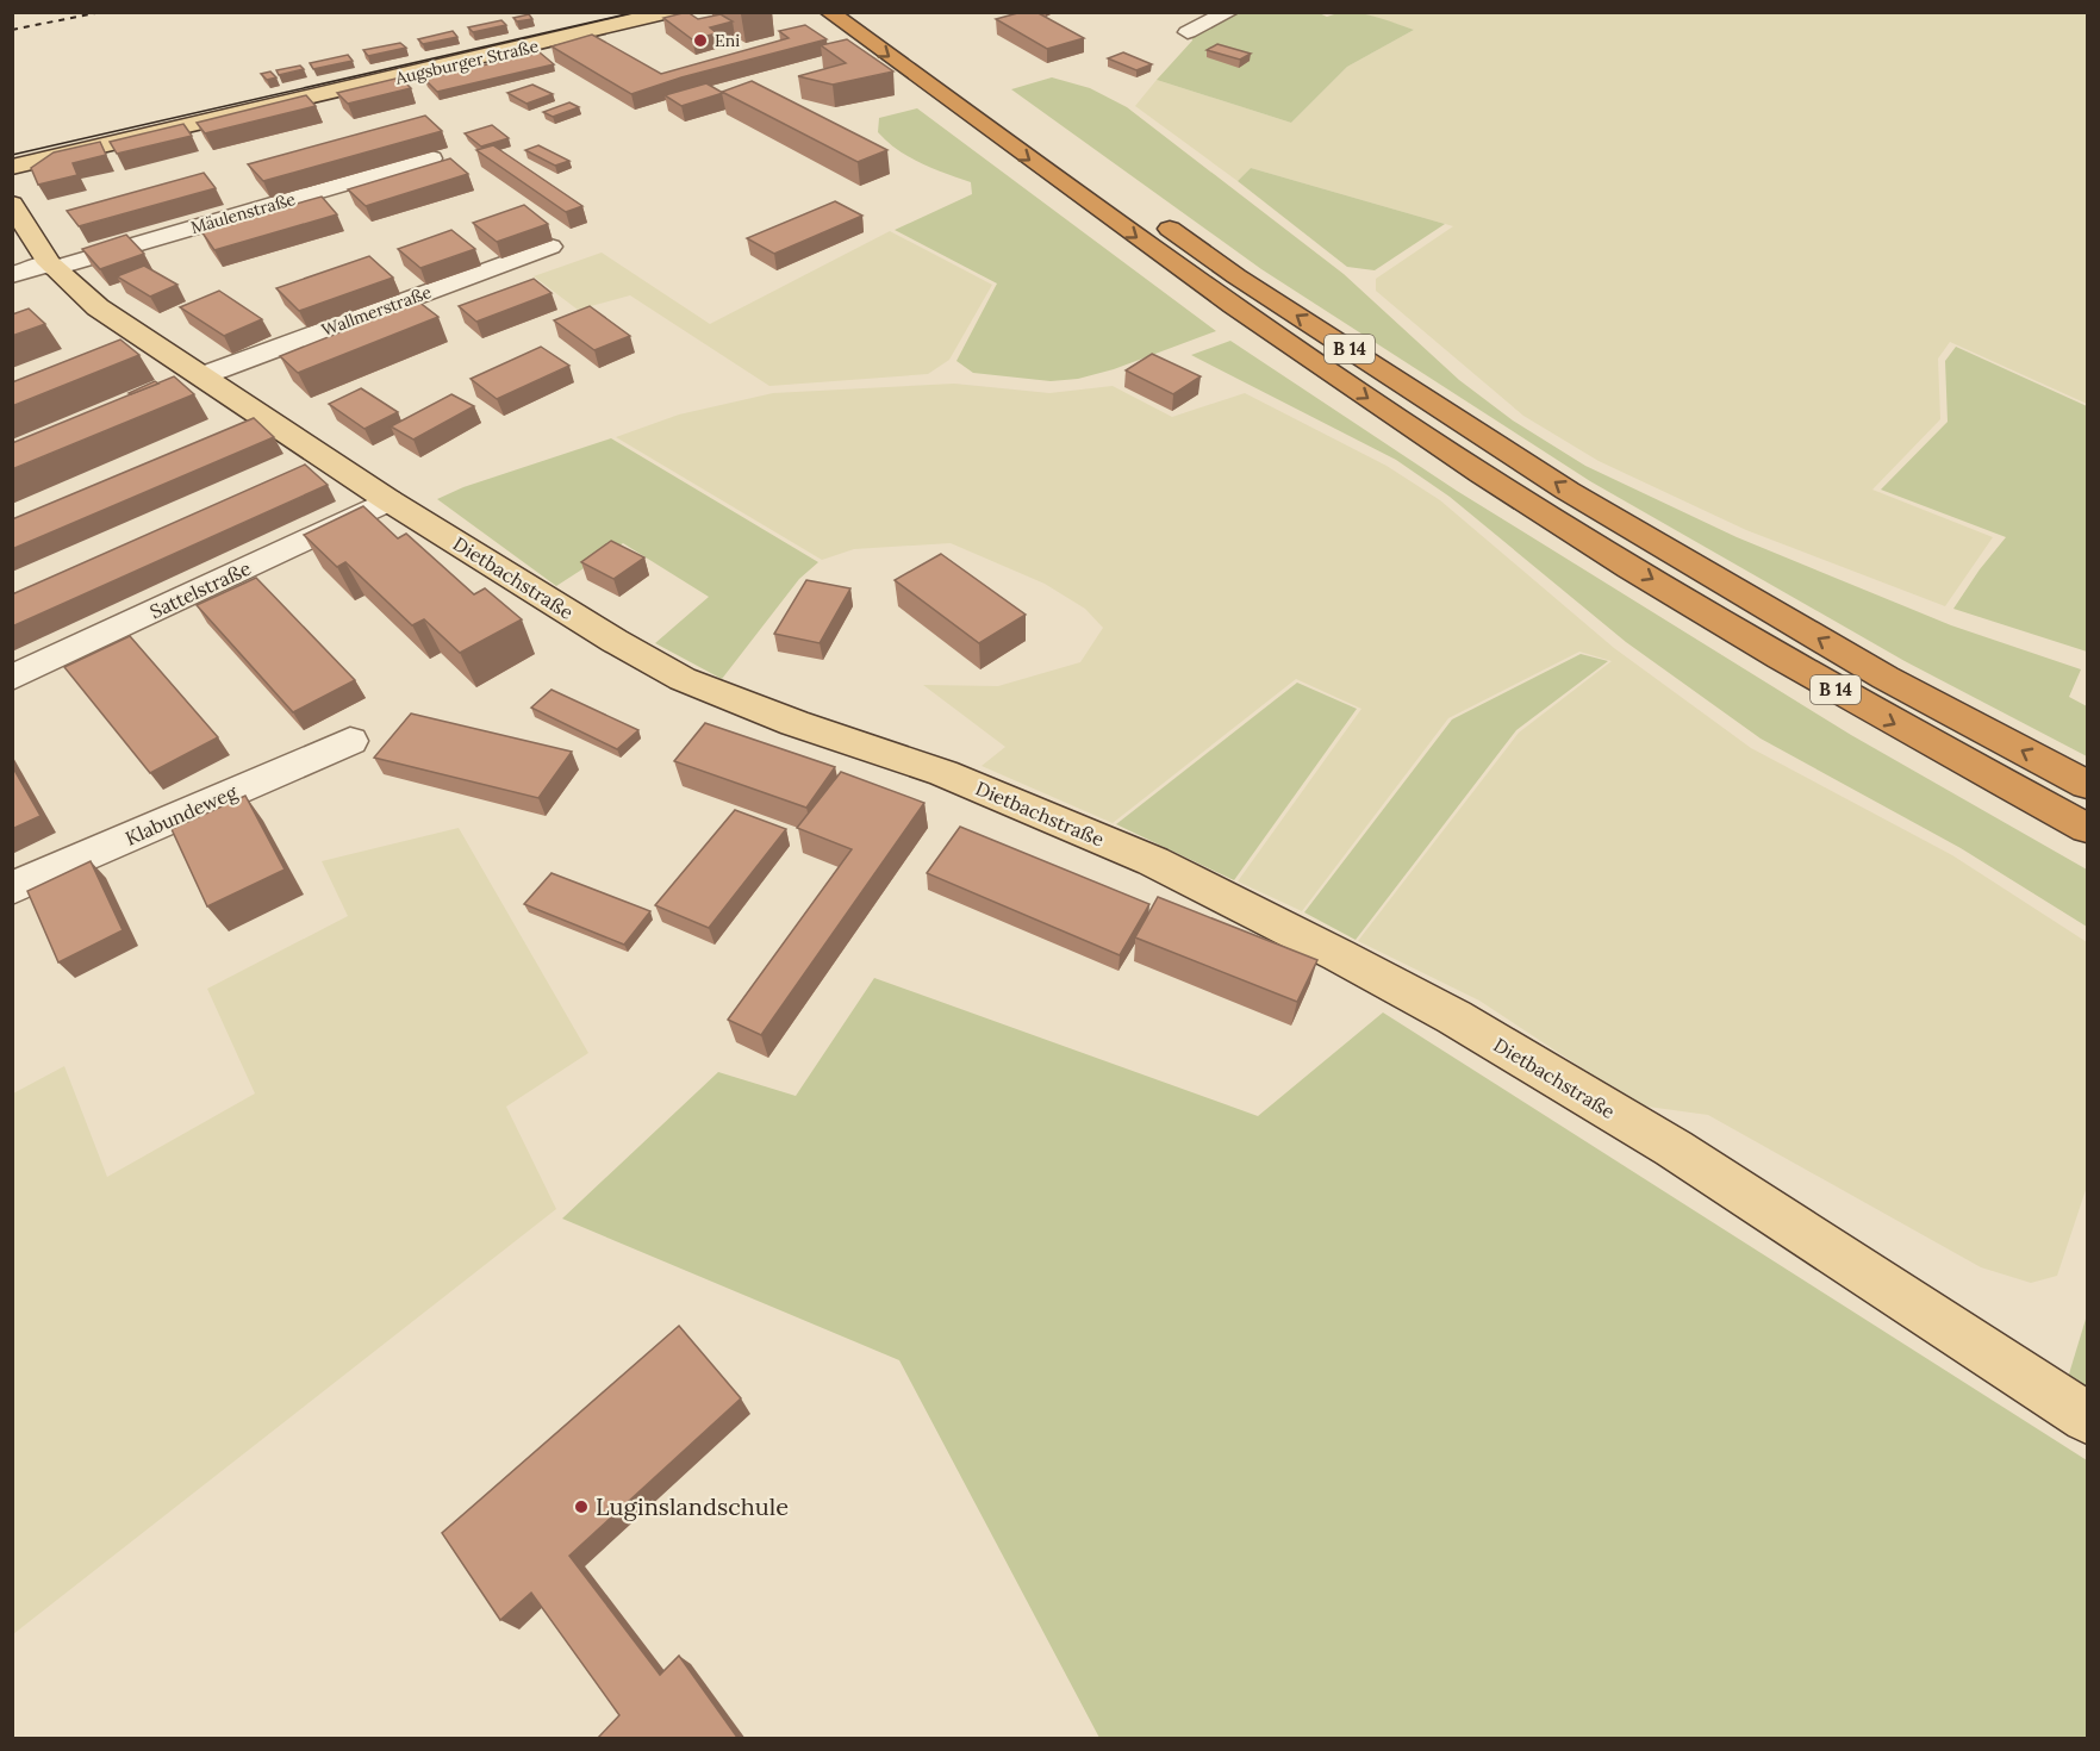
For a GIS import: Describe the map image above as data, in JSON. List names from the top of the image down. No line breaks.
{"streets":{"highway":["B 14"],"main road":["Augsburger Straße","Dietbachstraße"],"street":["Mäulenstraße","Wallmerstraße","Sattelstraße","Klabundeweg"]},"crossings":[["Mäulenstraße","Dietbachstraße"],["Wallmerstraße","Dietbachstraße"],["Dietbachstraße","Sattelstraße"]],"places":["Eni","Luginslandschule"]}
